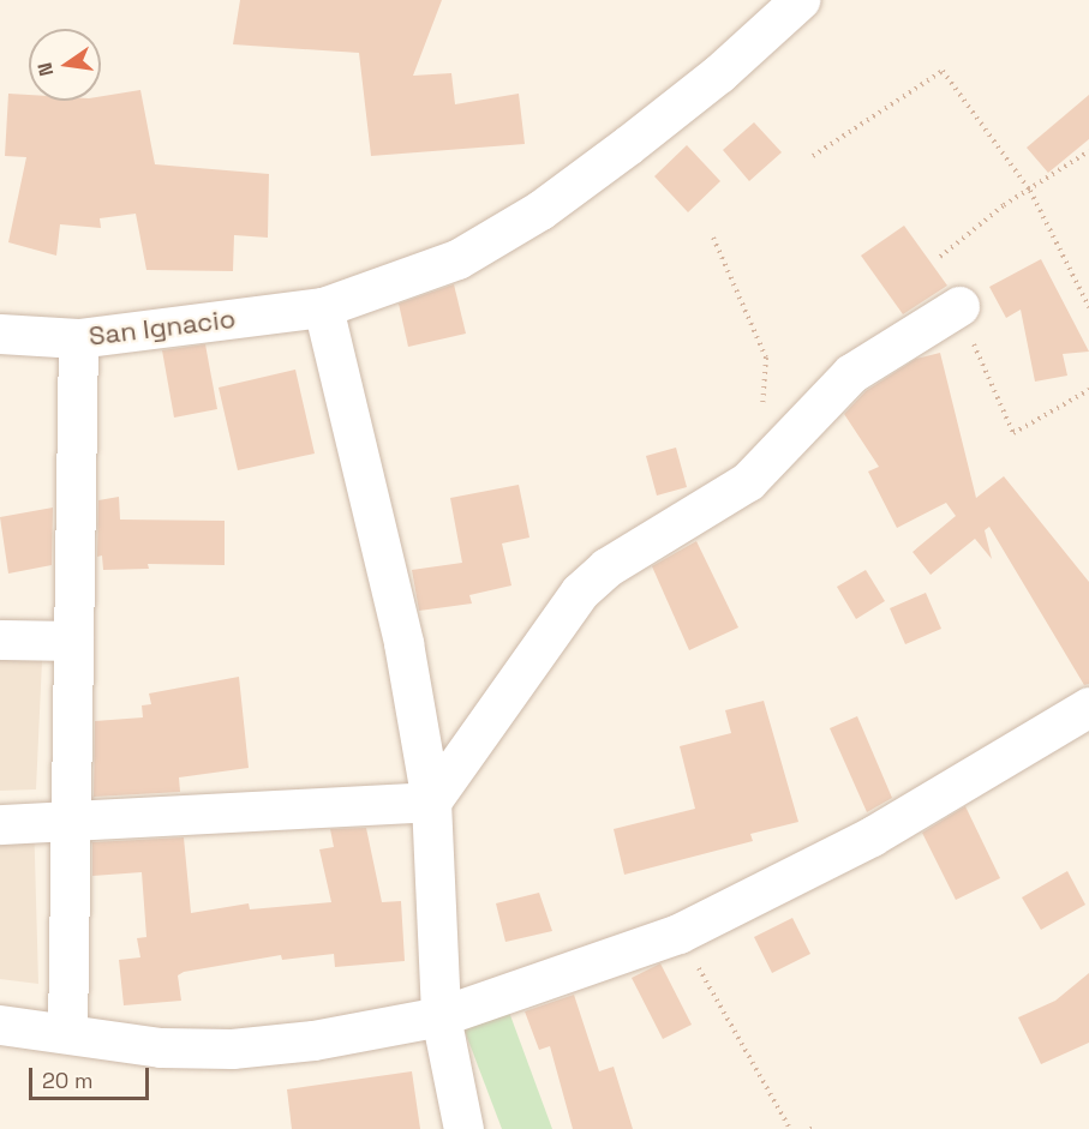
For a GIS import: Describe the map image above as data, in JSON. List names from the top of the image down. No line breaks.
{"streets":{"street":["San Ignacio"]},"scale_bar":"20 m","north":"left"}
